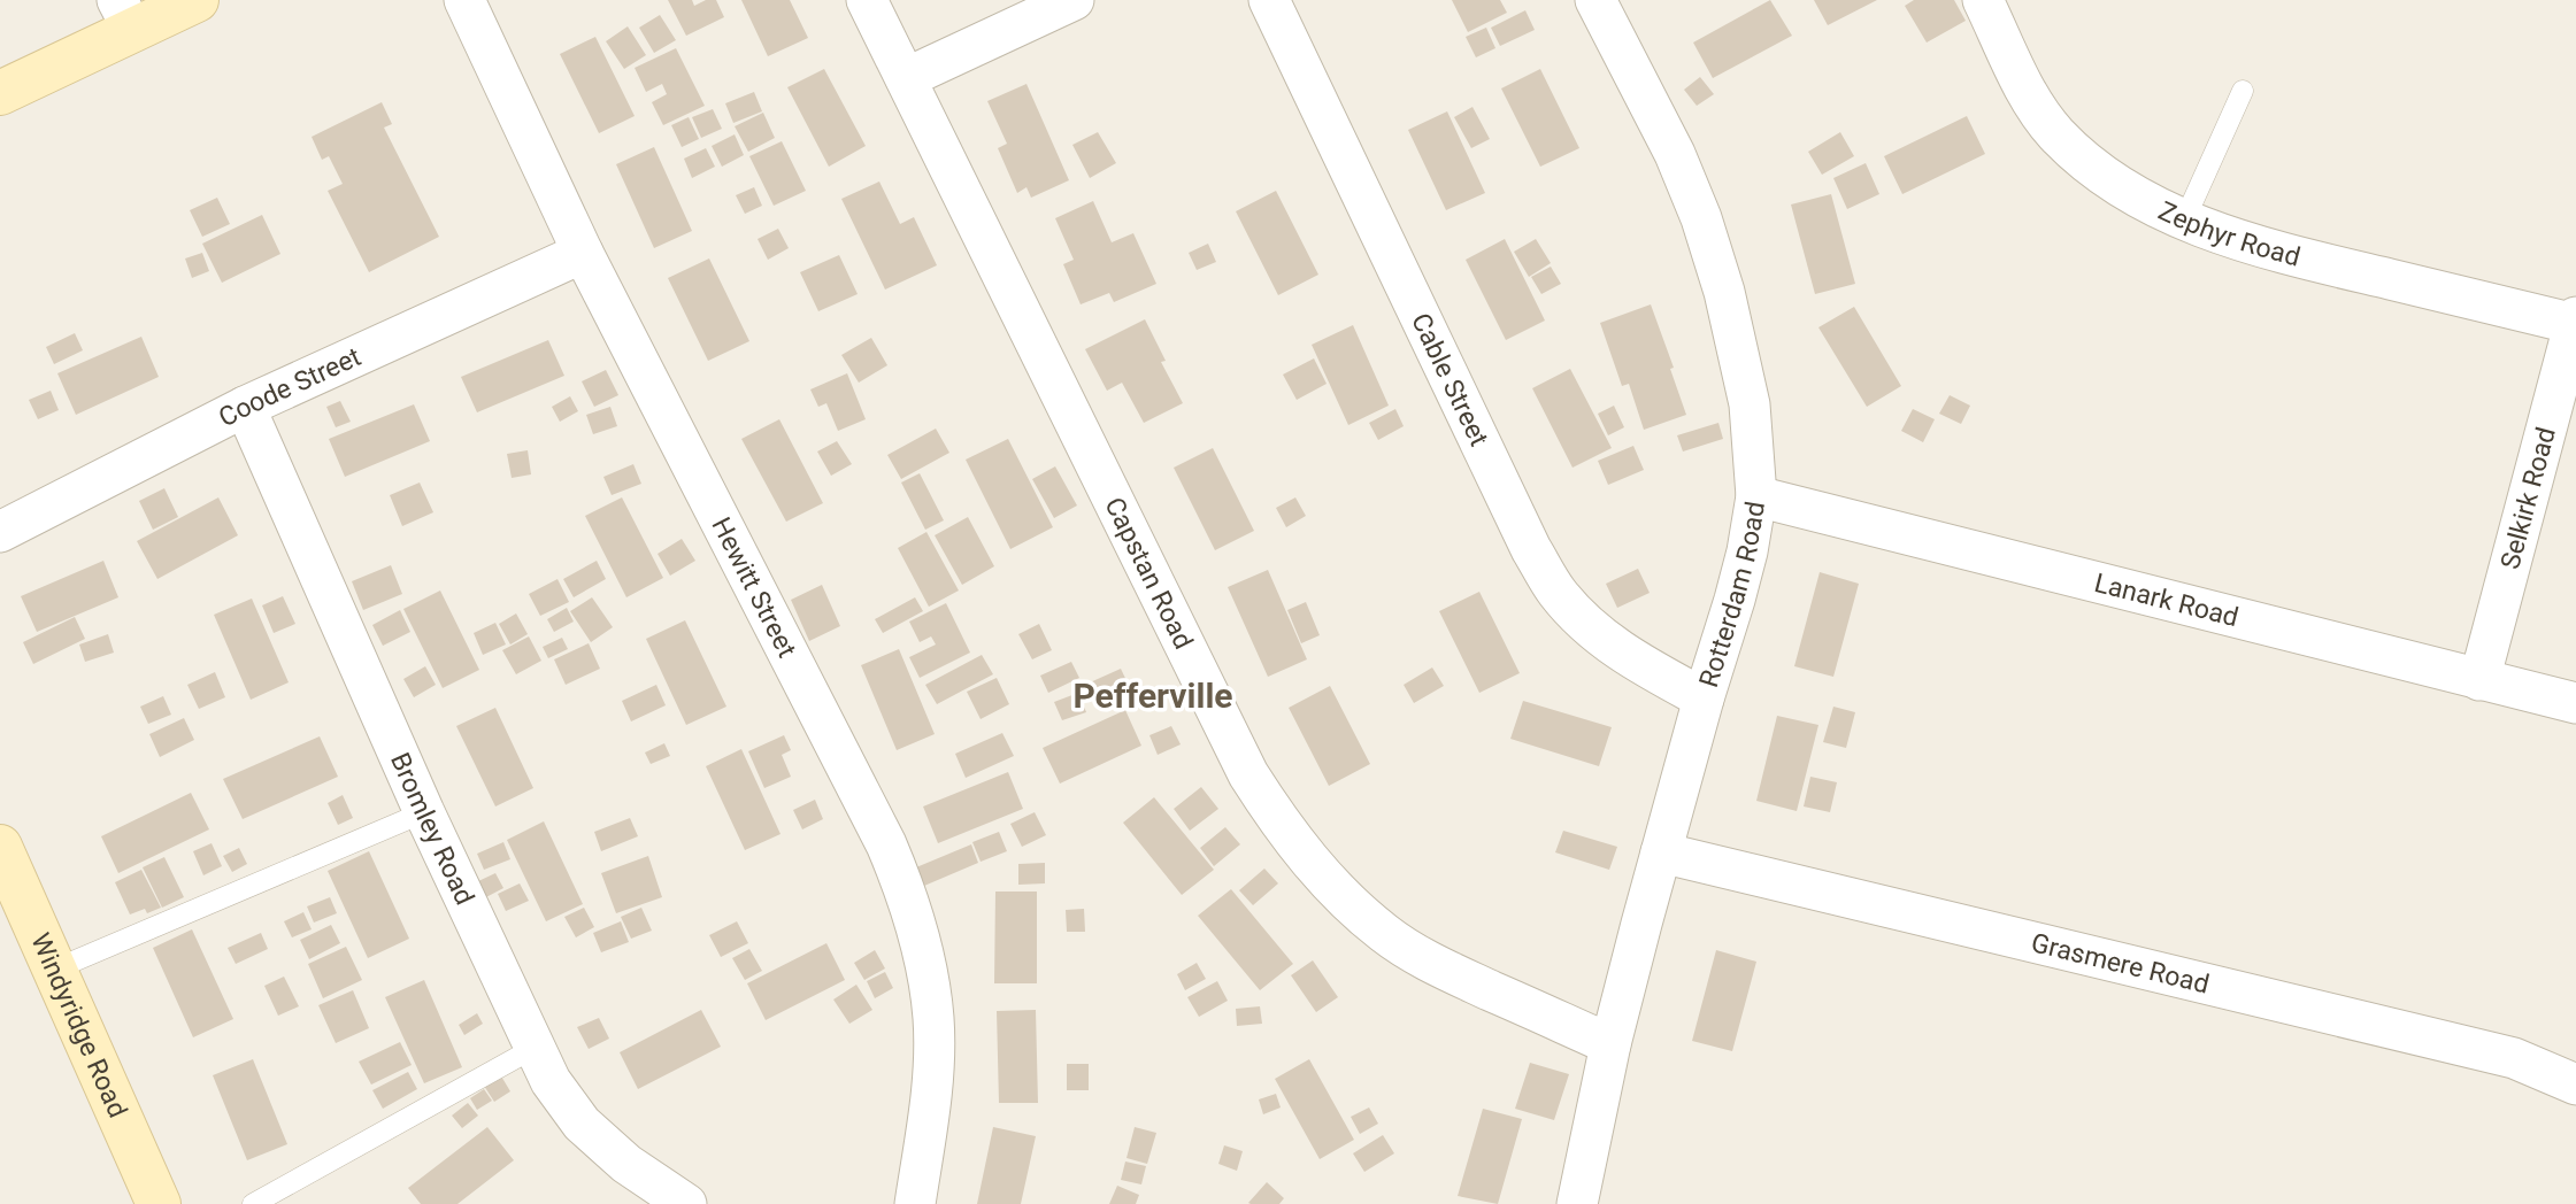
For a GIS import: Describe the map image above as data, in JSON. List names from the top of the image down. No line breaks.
{"streets":{"street":["Zephyr Road","Cable Street","Coode Street","Selkirk Road","Capstan Road","Hewitt Street","Rotterdam Road","Lanark Road","Bromley Road","Grasmere Road","Windyridge Road"]},"crossings":[["Zephyr Road","Selkirk Road"],["Cable Street","Rotterdam Road"],["Coode Street","Hewitt Street"],["Coode Street","Bromley Road"],["Selkirk Road","Lanark Road"],["Capstan Road","Rotterdam Road"],["Rotterdam Road","Lanark Road"],["Rotterdam Road","Grasmere Road"]],"districts":["Pefferville"]}
